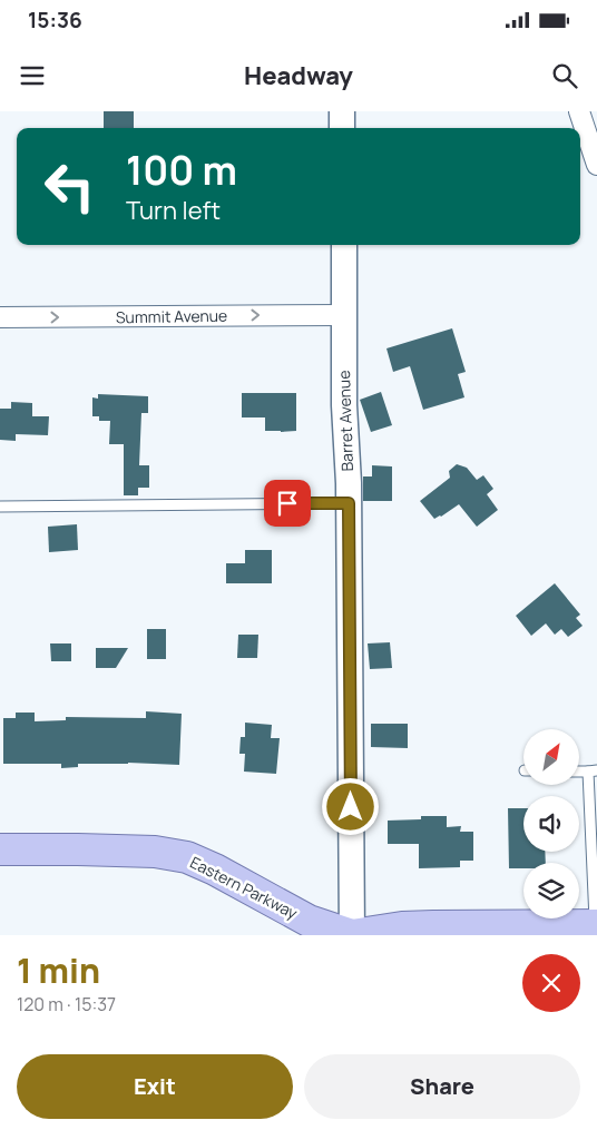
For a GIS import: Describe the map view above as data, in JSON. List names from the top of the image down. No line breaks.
{"streets":{"main road":["Eastern Parkway"],"street":["Summit Avenue","Barret Avenue"]},"crossings":[["Summit Avenue","Barret Avenue"],["Barret Avenue","Eastern Parkway"]],"one_way":["Summit Avenue"],"north":"top right","page":{"status":"15:36","header":"Headway","turn":["100 m","Turn left"],"heading":["1 min","120 m · 15:37"],"buttons":["Exit","Share"]}}
